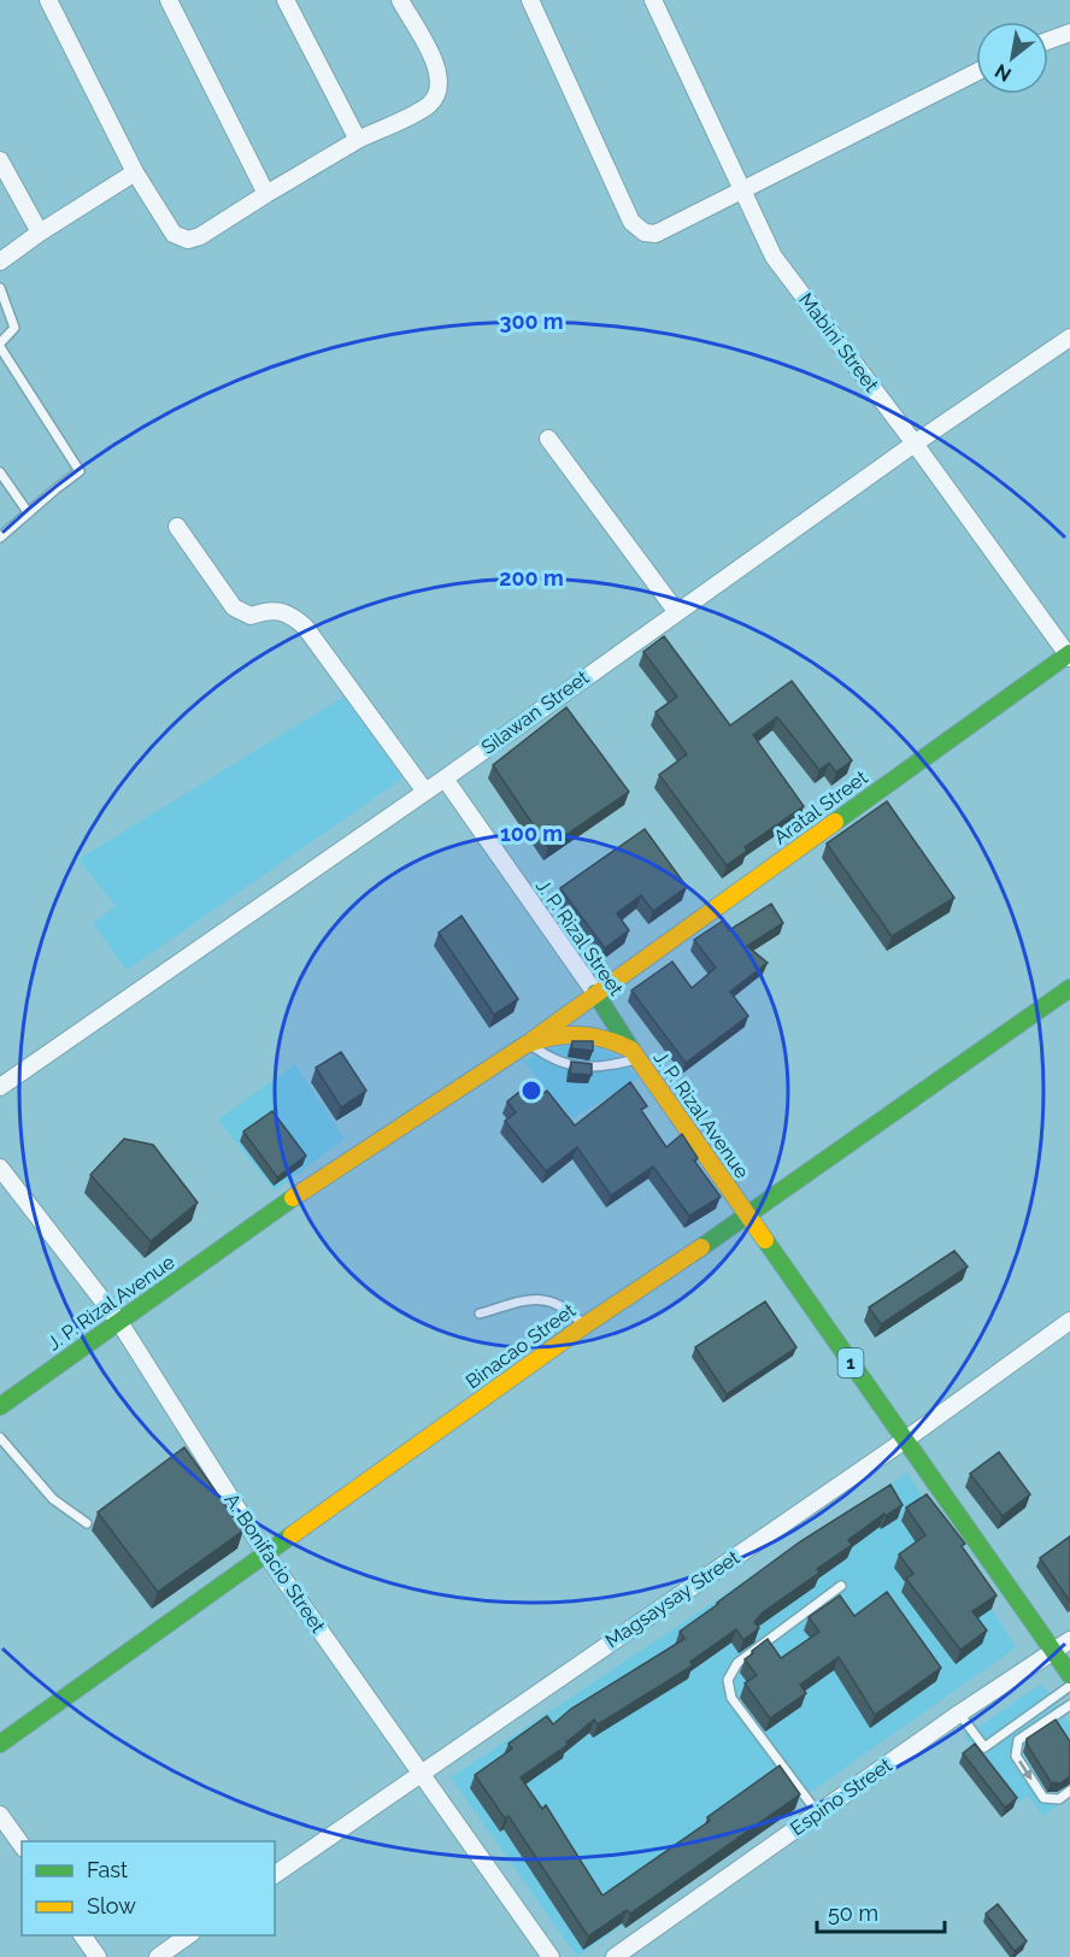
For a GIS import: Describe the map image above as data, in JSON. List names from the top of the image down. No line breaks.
{"streets":{"street":["Mabini Street","Silawan Street","Aratal Street","J. P. Rizal Street","J. P. Rizal Avenue","Binacao Street","1","A. Bonifacio Street","Magsaysay Street","Espino Street"]},"crossings":[["Mabini Street","Silawan Street"],["Mabini Street","Aratal Street"],["Silawan Street","J. P. Rizal Street"],["Aratal Street","J. P. Rizal Street"],["Aratal Street","J. P. Rizal Avenue"],["J. P. Rizal Street","J. P. Rizal Avenue"],["J. P. Rizal Avenue","Binacao Street"],["J. P. Rizal Avenue","A. Bonifacio Street"],["J. P. Rizal Avenue","Magsaysay Street"],["J. P. Rizal Avenue","Espino Street"],["Binacao Street","A. Bonifacio Street"],["A. Bonifacio Street","Magsaysay Street"]],"legend":["Fast","Slow"],"scale_bar":"50 m","north":"bottom left","rings":["300 m","200 m","100 m"]}
